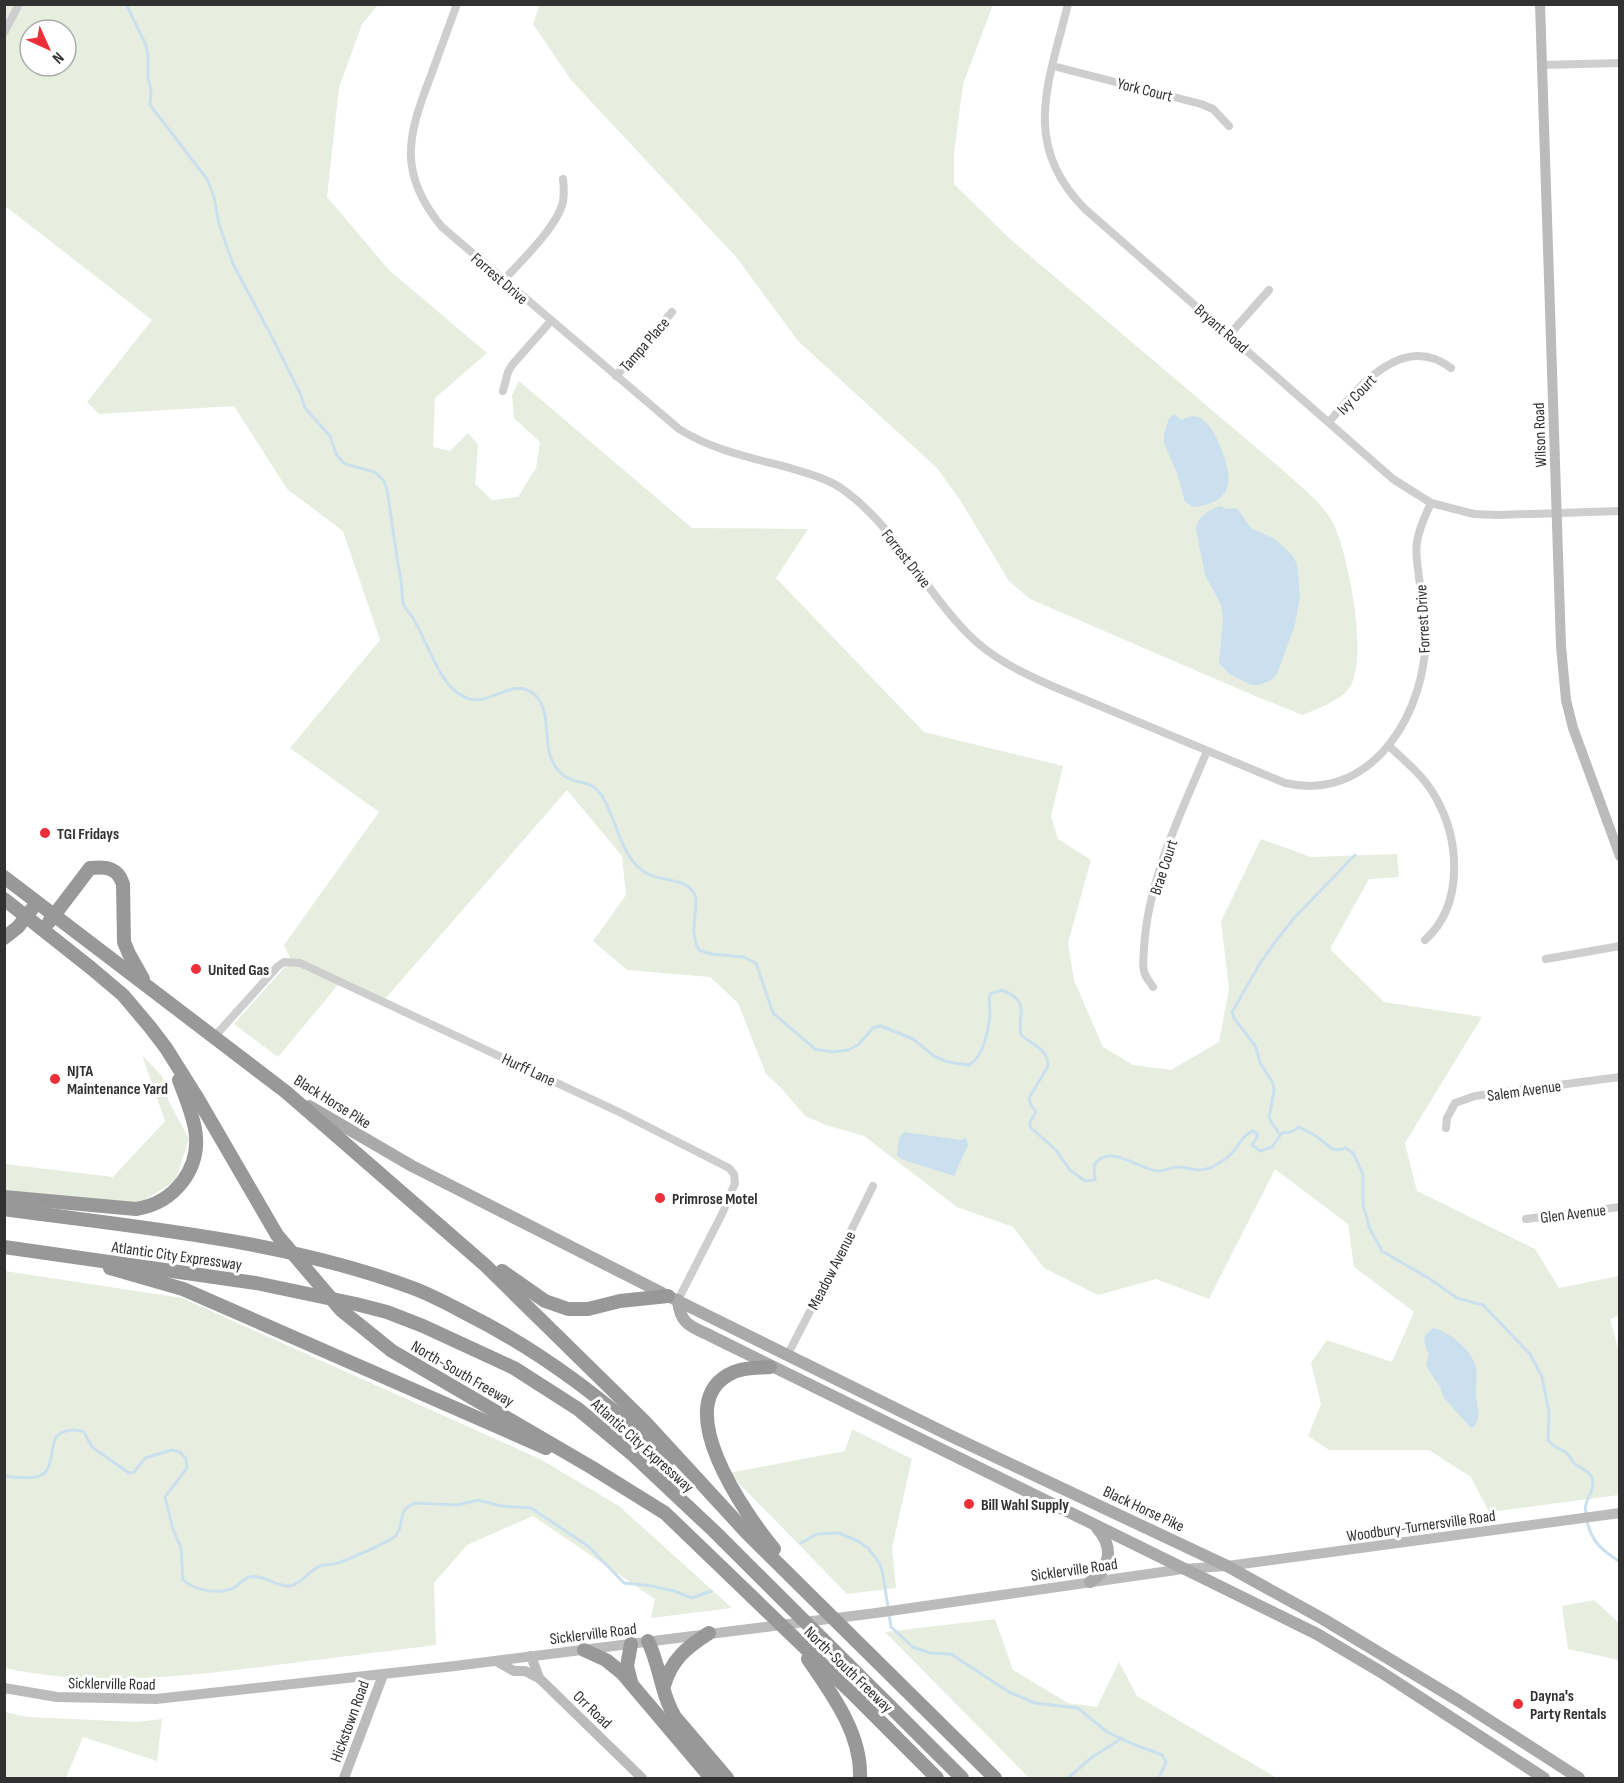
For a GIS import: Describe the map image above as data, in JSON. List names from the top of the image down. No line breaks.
{"streets":{"highway":["Black Horse Pike","Atlantic City Expressway","North-South Freeway"],"main road":["Wilson Road","Woodbury-Turnersville Road","Sicklerville Road","Orr Road","Hickstown Road"],"street":["York Court","Forrest Drive","Bryant Road","Tampa Place","Ivy Court","Brae Court","Hurff Lane","Salem Avenue","Glen Avenue","Meadow Avenue"]},"crossings":[["York Court","Bryant Road"],["Forrest Drive","Bryant Road"],["Forrest Drive","Tampa Place"],["Forrest Drive","Brae Court"],["Bryant Road","Ivy Court"],["Bryant Road","Wilson Road"],["Hurff Lane","Black Horse Pike"],["Black Horse Pike","Meadow Avenue"],["Black Horse Pike","North-South Freeway"],["Black Horse Pike","Woodbury-Turnersville Road"],["Atlantic City Expressway","North-South Freeway"],["Woodbury-Turnersville Road","Sicklerville Road"],["Sicklerville Road","Orr Road"],["Sicklerville Road","Hickstown Road"]],"places":["TGI Fridays","United Gas","NJTA Maintenance Yard","Primrose Motel","Bill Wahl Supply","Dayna's Party Rentals"],"north":"bottom right"}
